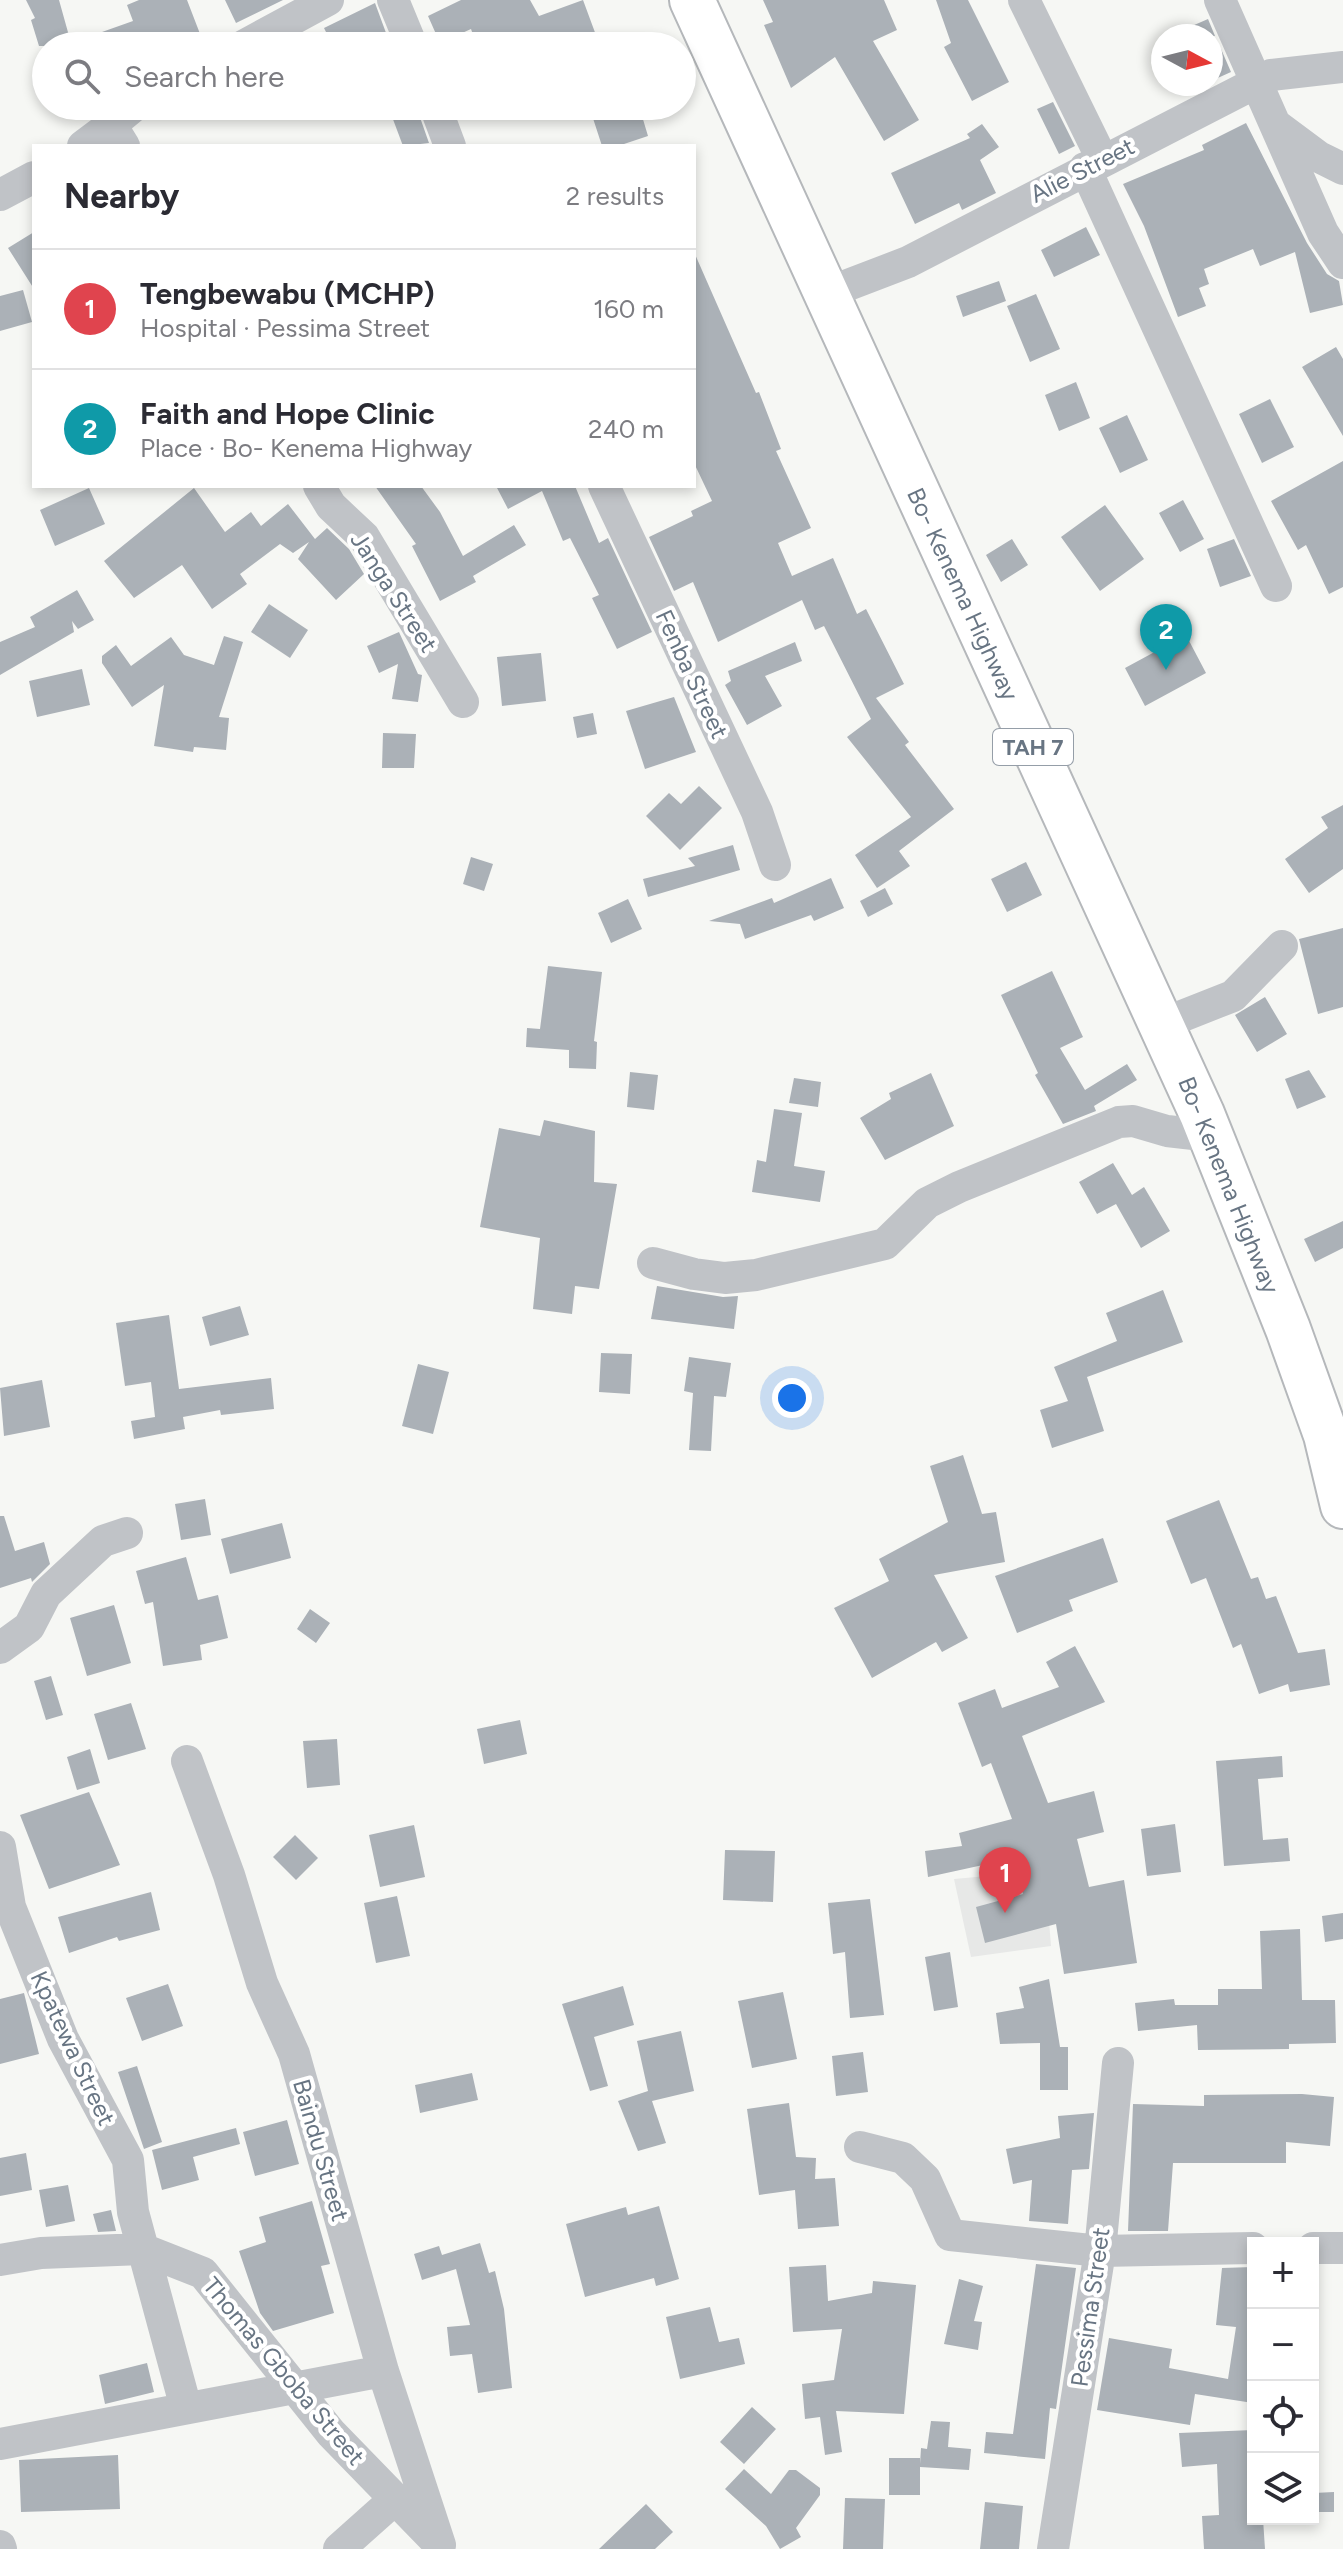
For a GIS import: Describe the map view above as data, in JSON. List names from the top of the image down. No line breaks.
{"streets":{"highway":["Bo- Kenema Highway","TAH 7"],"street":["Alie Street","Janga Street","Fenba Street","Kpatewa Street","Baindu Street","Pessima Street","Thomas Gboba Street"]},"crossings":[["Alie Street","Bo- Kenema Highway"],["Kpatewa Street","Thomas Gboba Street"],["Baindu Street","Thomas Gboba Street"]],"north":"right","page":{"search":"Search here","heading":["Nearby","2 results"],"list":[{"mark":"1","name":"Tengbewabu (MCHP)","note":"Hospital · Pessima Street","value":"160 m"},{"mark":"2","name":"Faith and Hope Clinic","note":"Place · Bo- Kenema Highway","value":"240 m"}],"pins":["2","1"],"map_buttons":["+","−"]}}
